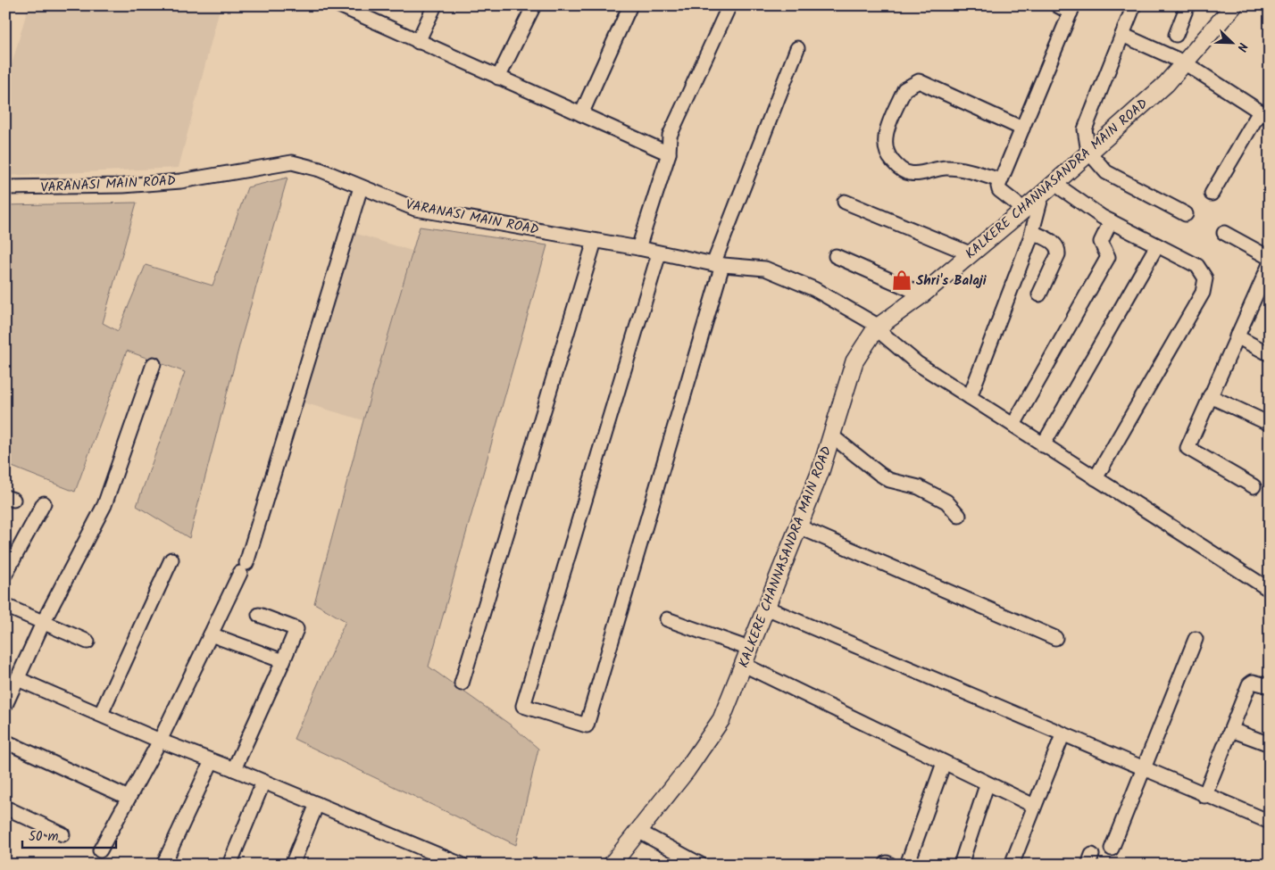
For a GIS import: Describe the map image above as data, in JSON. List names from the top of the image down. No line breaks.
{"streets":{"main road":["KALKERE CHANNASANDRA MAIN ROAD"],"street":["VARANASI MAIN ROAD"]},"crossings":[["KALKERE CHANNASANDRA MAIN ROAD","VARANASI MAIN ROAD"]],"places":{"shop":["Shri's Balaji"]},"scale_bar":"50 m","north":"bottom right"}
